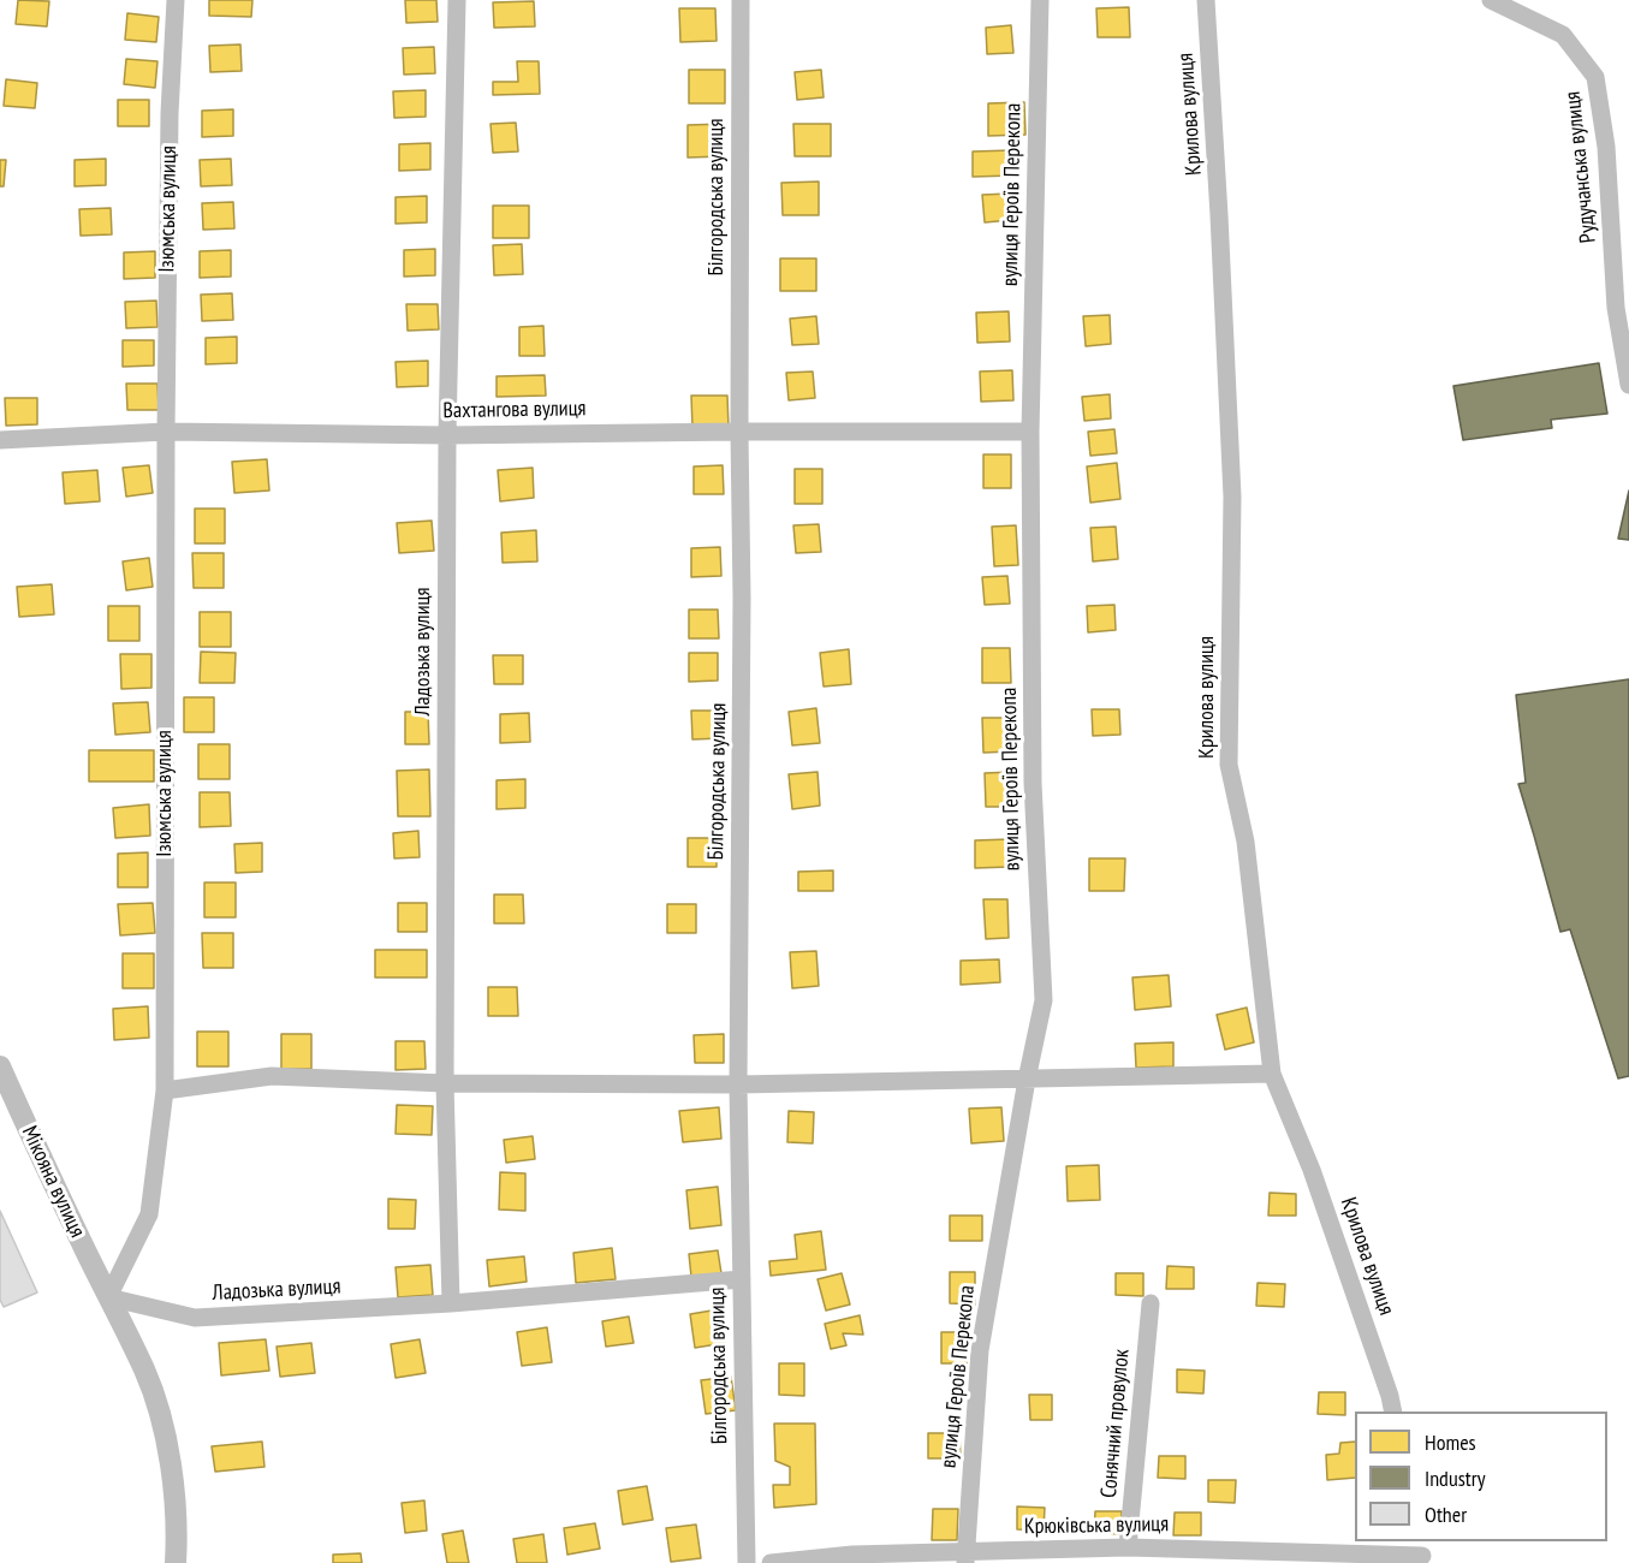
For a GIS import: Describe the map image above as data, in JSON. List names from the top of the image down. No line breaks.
{"streets":{"street":["Крилова вулиця","Рудучанська вулиця","вулиця Героїв Перекопа","Білгородська вулиця","Ізюмська вулиця","Вахтангова вулиця","Ладозька вулиця","Мікояна вулиця","Сонячний провулок","Крюківська вулиця"]},"crossings":[["вулиця Героїв Перекопа","Вахтангова вулиця"],["вулиця Героїв Перекопа","Крюківська вулиця"],["Білгородська вулиця","Вахтангова вулиця"],["Білгородська вулиця","Ладозька вулиця"],["Ізюмська вулиця","Вахтангова вулиця"],["Ізюмська вулиця","Ладозька вулиця"],["Ізюмська вулиця","Мікояна вулиця"],["Вахтангова вулиця","Ладозька вулиця"],["Ладозька вулиця","Мікояна вулиця"],["Сонячний провулок","Крюківська вулиця"]],"legend":["Homes","Industry","Other"]}
